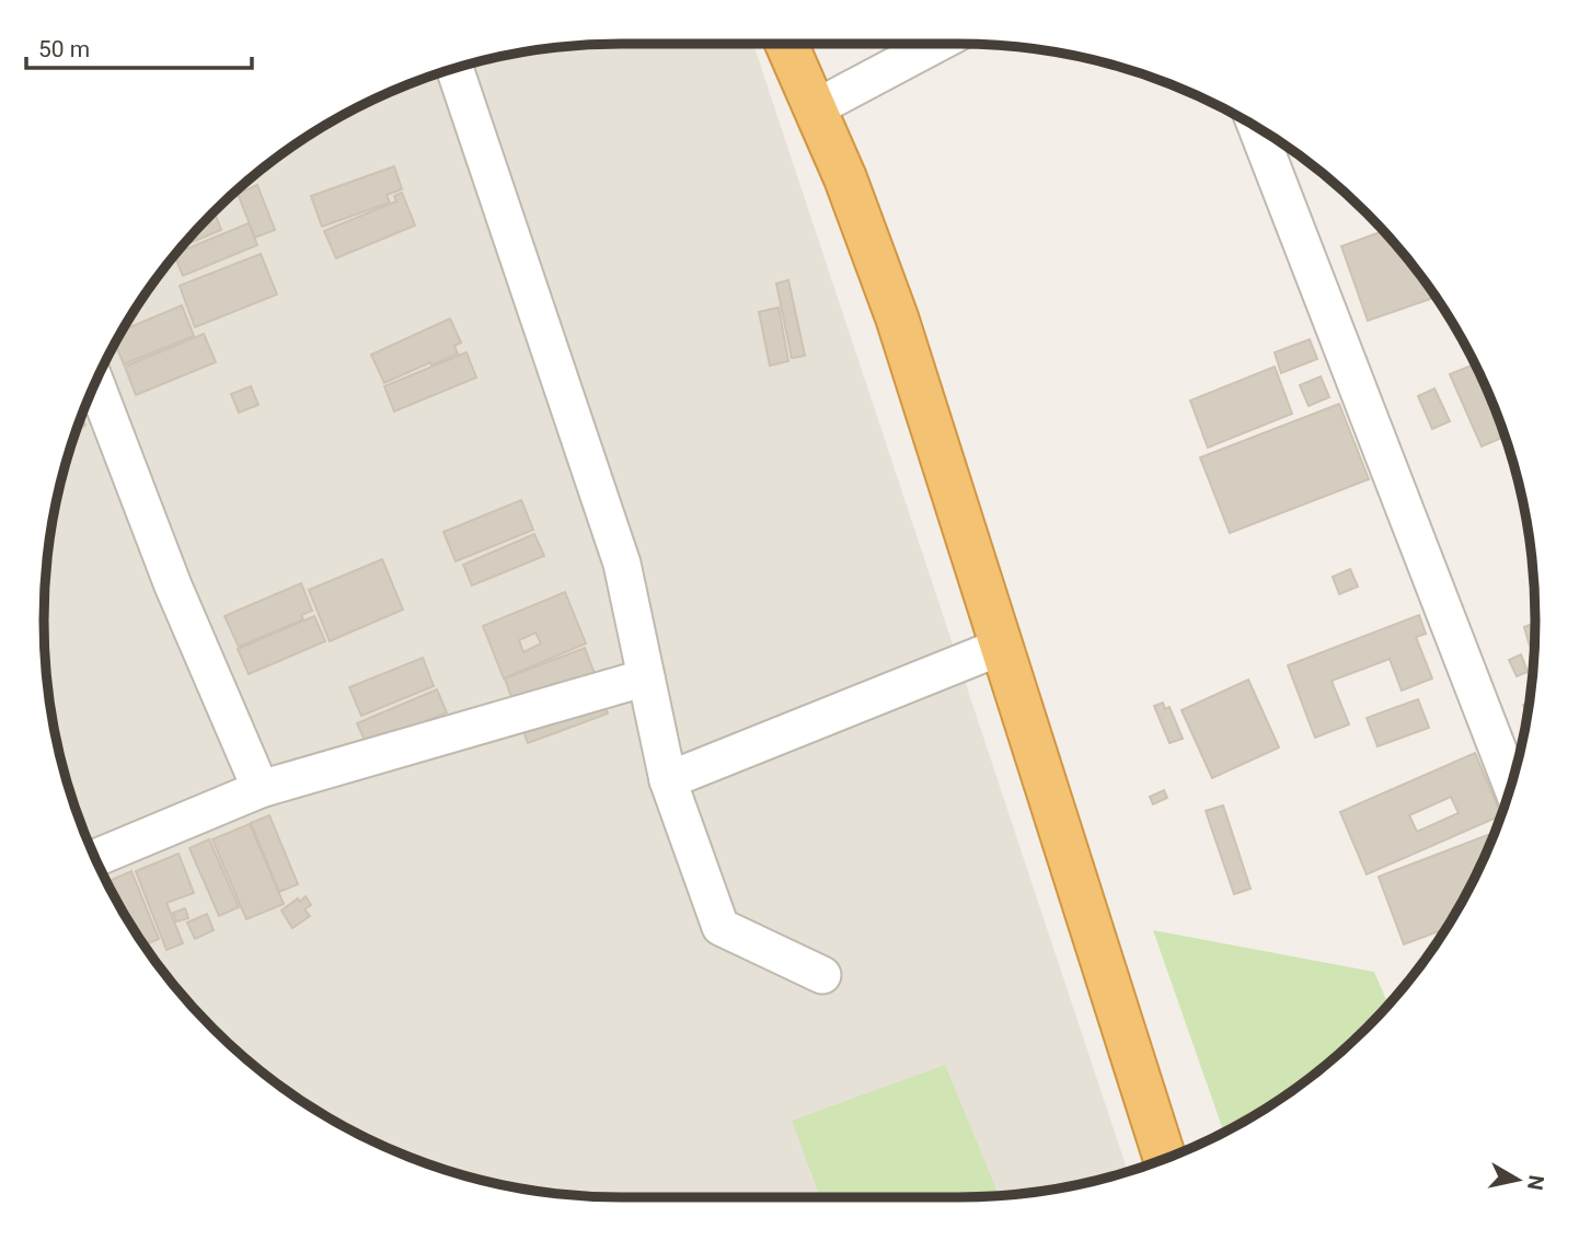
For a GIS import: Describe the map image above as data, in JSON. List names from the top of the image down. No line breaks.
{"scale_bar":"50 m","north":"right"}
